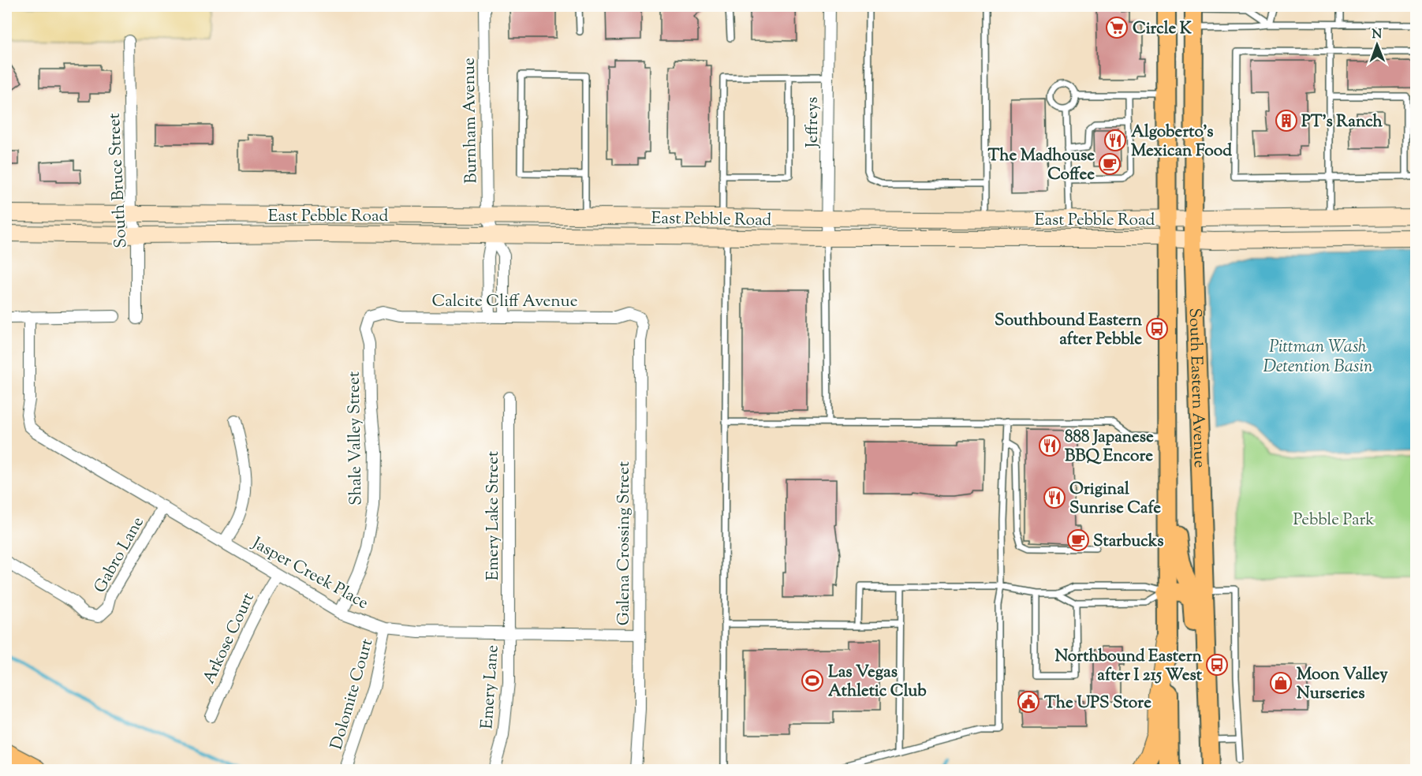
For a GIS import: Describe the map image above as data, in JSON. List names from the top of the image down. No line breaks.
{"streets":{"main road":["East Pebble Road","South Eastern Avenue"],"street":["Burnham Avenue","Jeffreys","South Bruce Street","Calcite Cliff Avenue","Shale Valley Street","Emery Lake Street","Galena Crossing Street","Gabro Lane","Jasper Creek Place","Arkose Court","Emery Lane","Dolomite Court"]},"crossings":[["Burnham Avenue","East Pebble Road"],["Jeffreys","East Pebble Road"],["South Bruce Street","East Pebble Road"],["East Pebble Road","South Eastern Avenue"],["Calcite Cliff Avenue","Shale Valley Street"],["Calcite Cliff Avenue","Galena Crossing Street"],["Shale Valley Street","Jasper Creek Place"],["Emery Lake Street","Jasper Creek Place"],["Emery Lake Street","Emery Lane"],["Galena Crossing Street","Jasper Creek Place"],["Gabro Lane","Jasper Creek Place"],["Jasper Creek Place","Arkose Court"],["Jasper Creek Place","Emery Lane"],["Jasper Creek Place","Dolomite Court"]],"water":["Pittman Wash Detention Basin"],"parks":["Pebble Park"],"places":{"supermarket":["Circle K"],"building":["PT's Ranch"],"restaurant":["Algoberto's Mexican Food","888 Japanese BBQ Encore","Original Sunrise Cafe"],"cafe":["The Madhouse Coffee","Starbucks"],"bus stop":["Southbound Eastern after Pebble","Northbound Eastern after I 215 West"],"sports":["Las Vegas Athletic Club"],"shop":["Moon Valley Nurseries"],"public building":["The UPS Store"]},"north":"top"}
